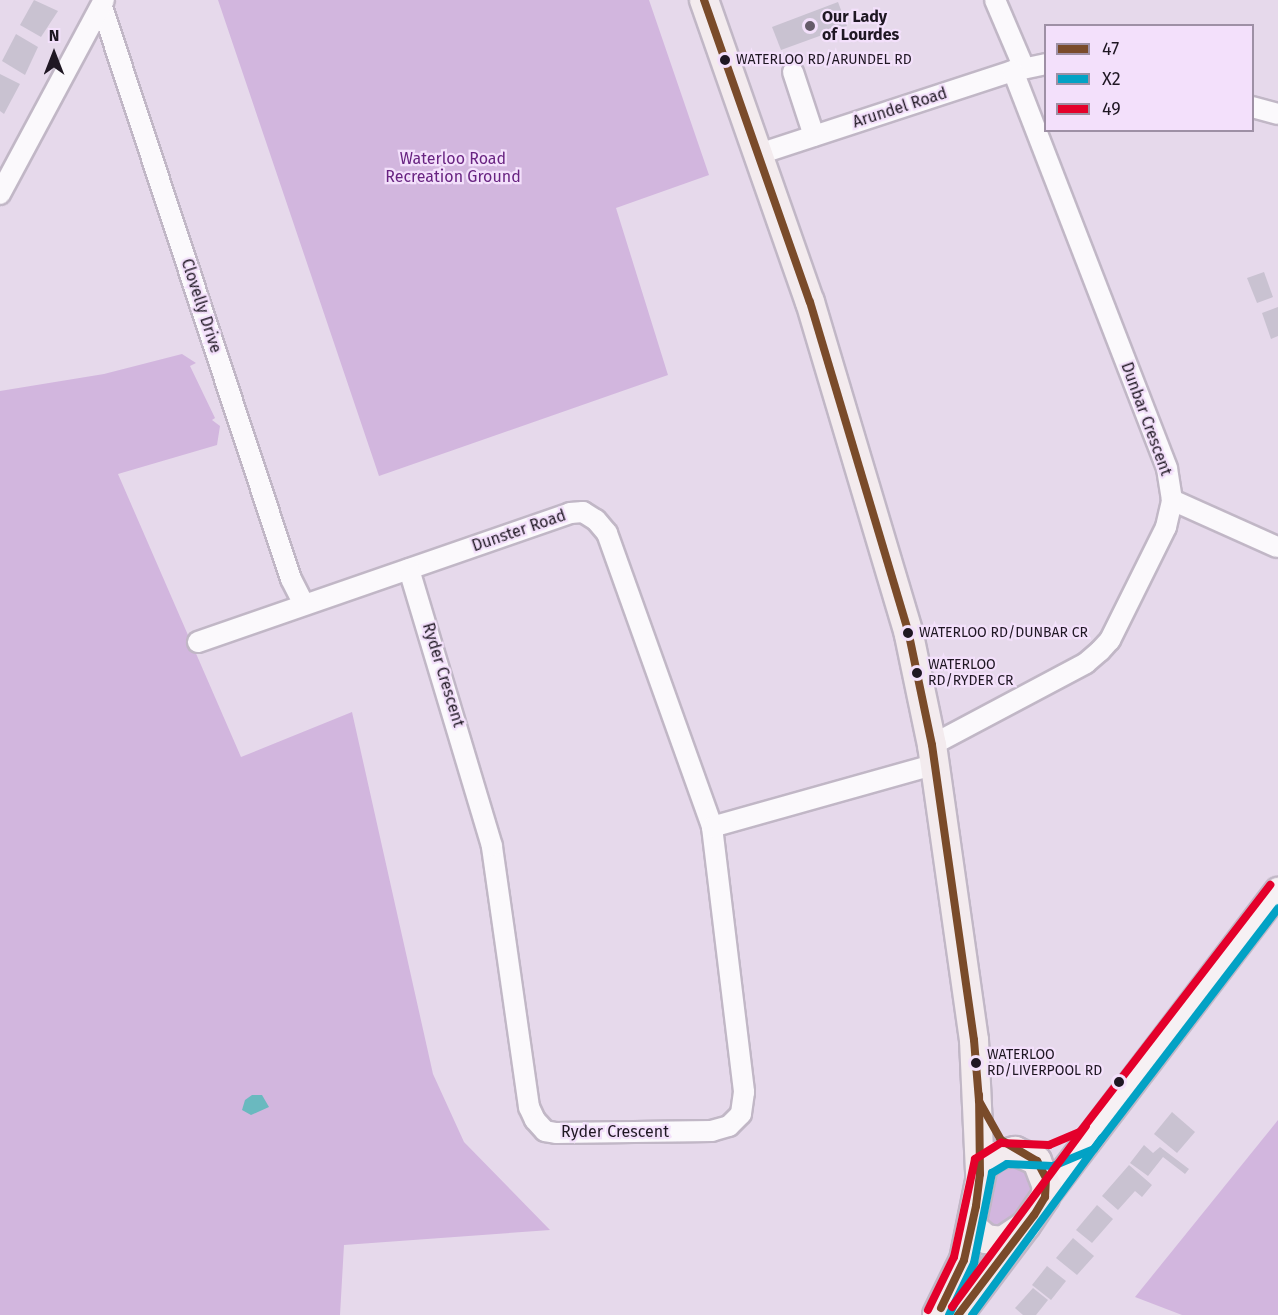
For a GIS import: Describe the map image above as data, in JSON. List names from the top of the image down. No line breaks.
{"streets":{"street":["Arundel Road","Clovelly Drive","Dunbar Crescent","Dunster Road","Ryder Crescent"]},"crossings":[["Arundel Road","Dunbar Crescent"],["Clovelly Drive","Dunster Road"],["Dunster Road","Ryder Crescent"]],"parks":["Waterloo Road Recreation Ground"],"places":["Our Lady of Lourdes","WATERLOO RD/ARUNDEL RD","WATERLOO RD/DUNBAR CR","WATERLOO RD/RYDER CR","WATERLOO RD/LIVERPOOL RD"],"lines":["transit line 47","transit line 49","transit line X2"],"legend":["47","X2","49"],"north":"top"}
